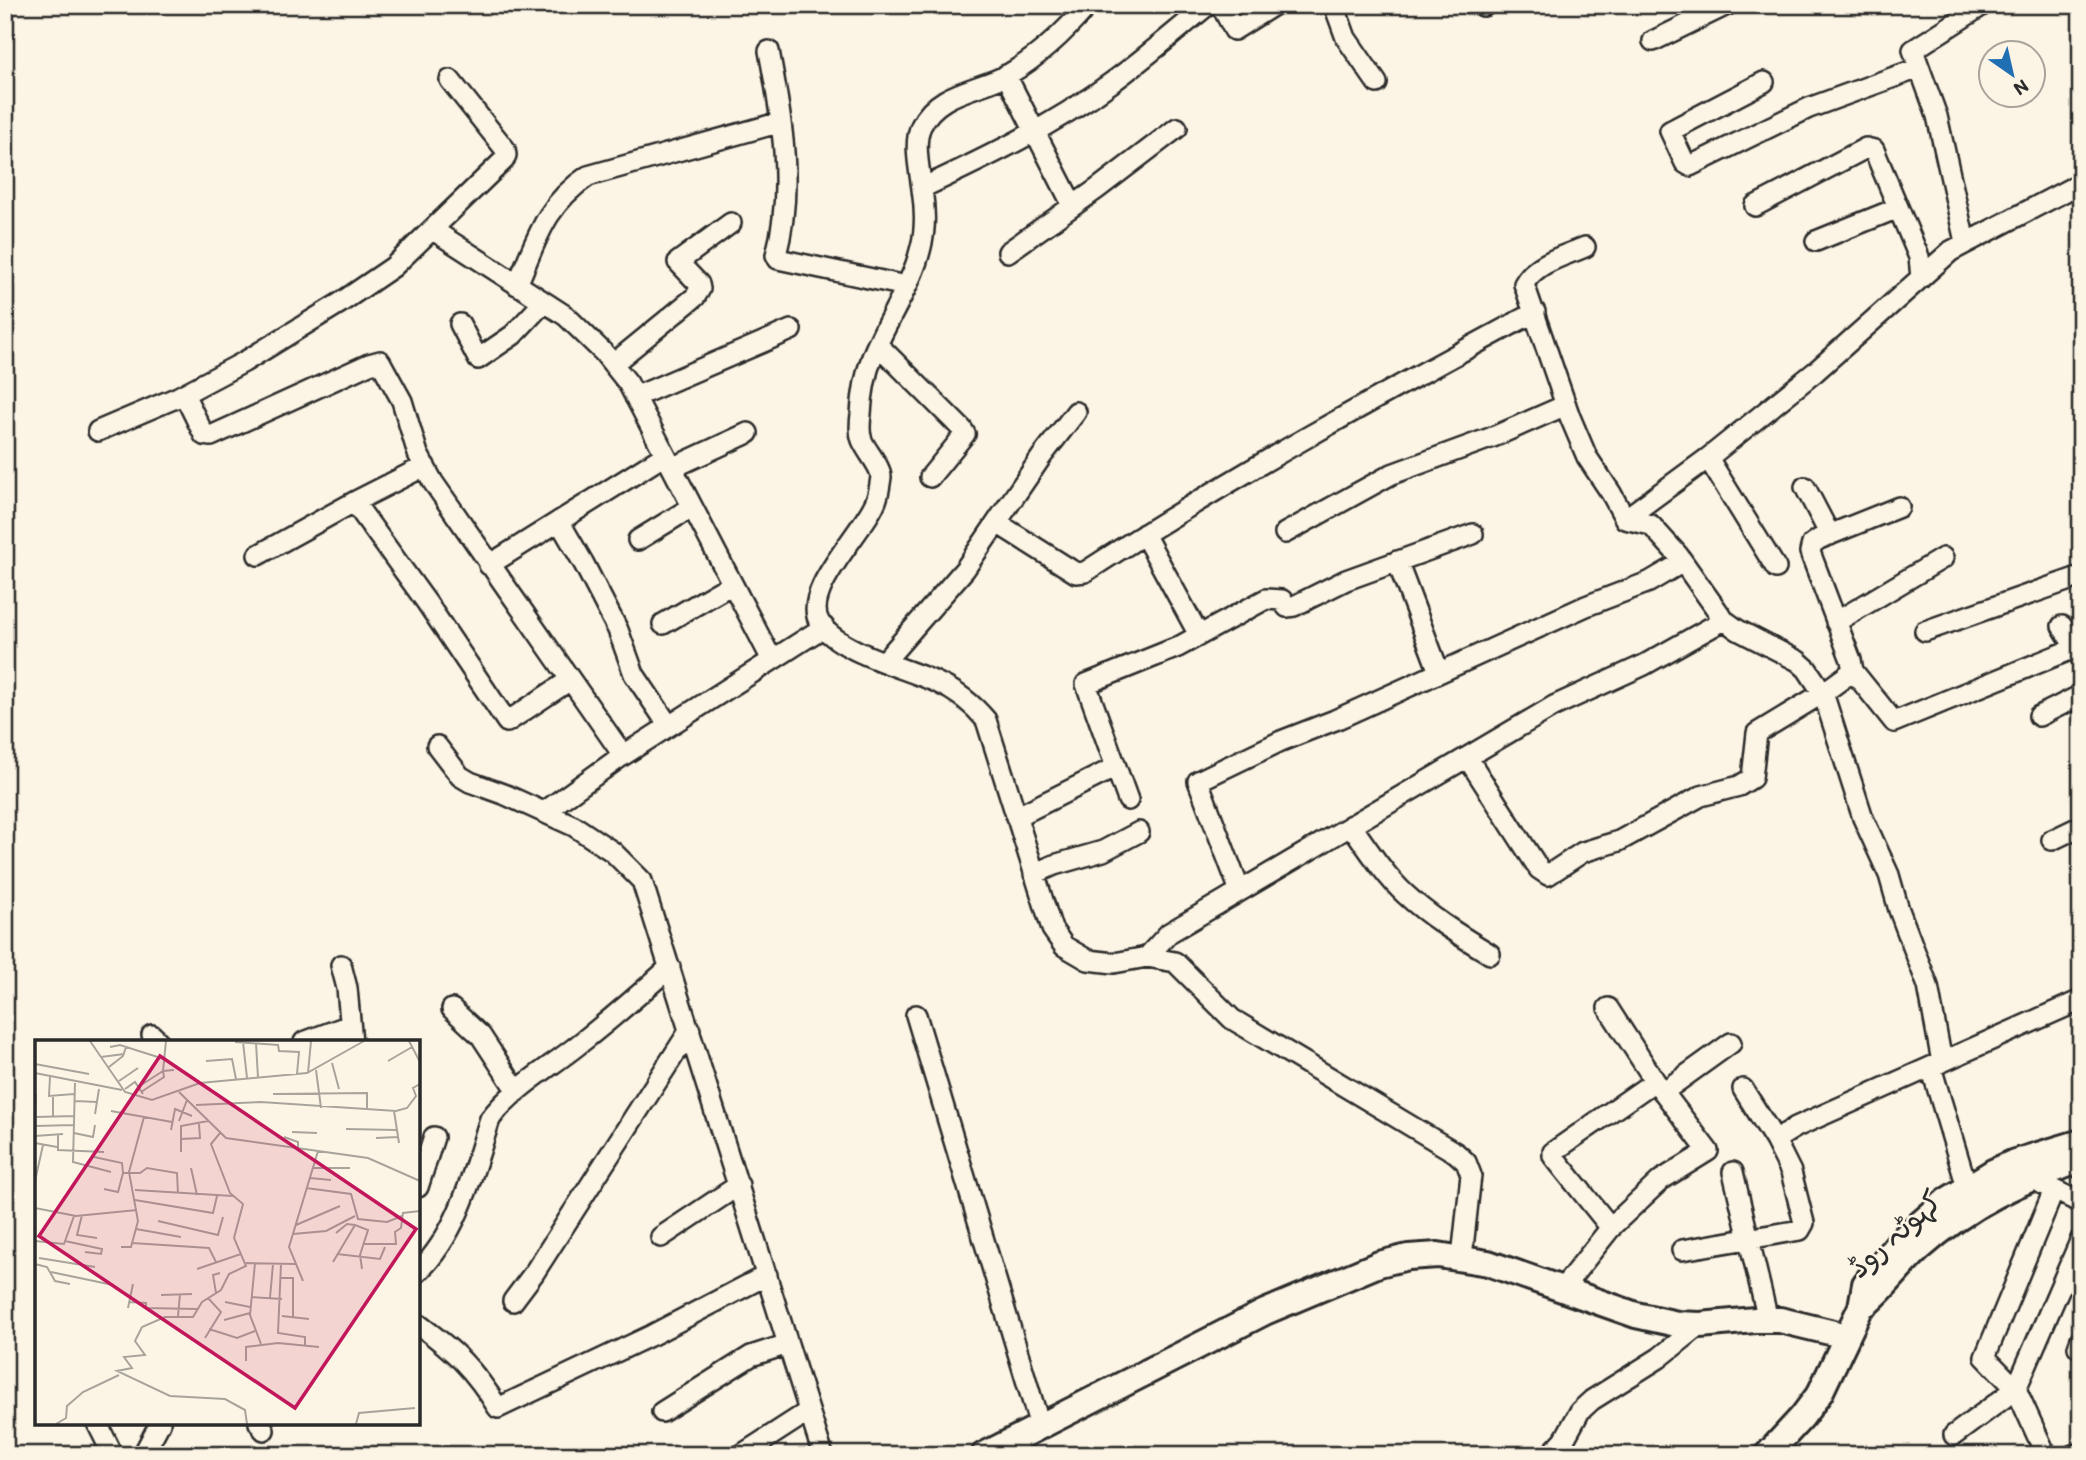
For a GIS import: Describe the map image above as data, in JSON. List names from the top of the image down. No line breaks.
{"streets":{"main road":["کہوٹہ روڈ"]},"north":"bottom right"}
